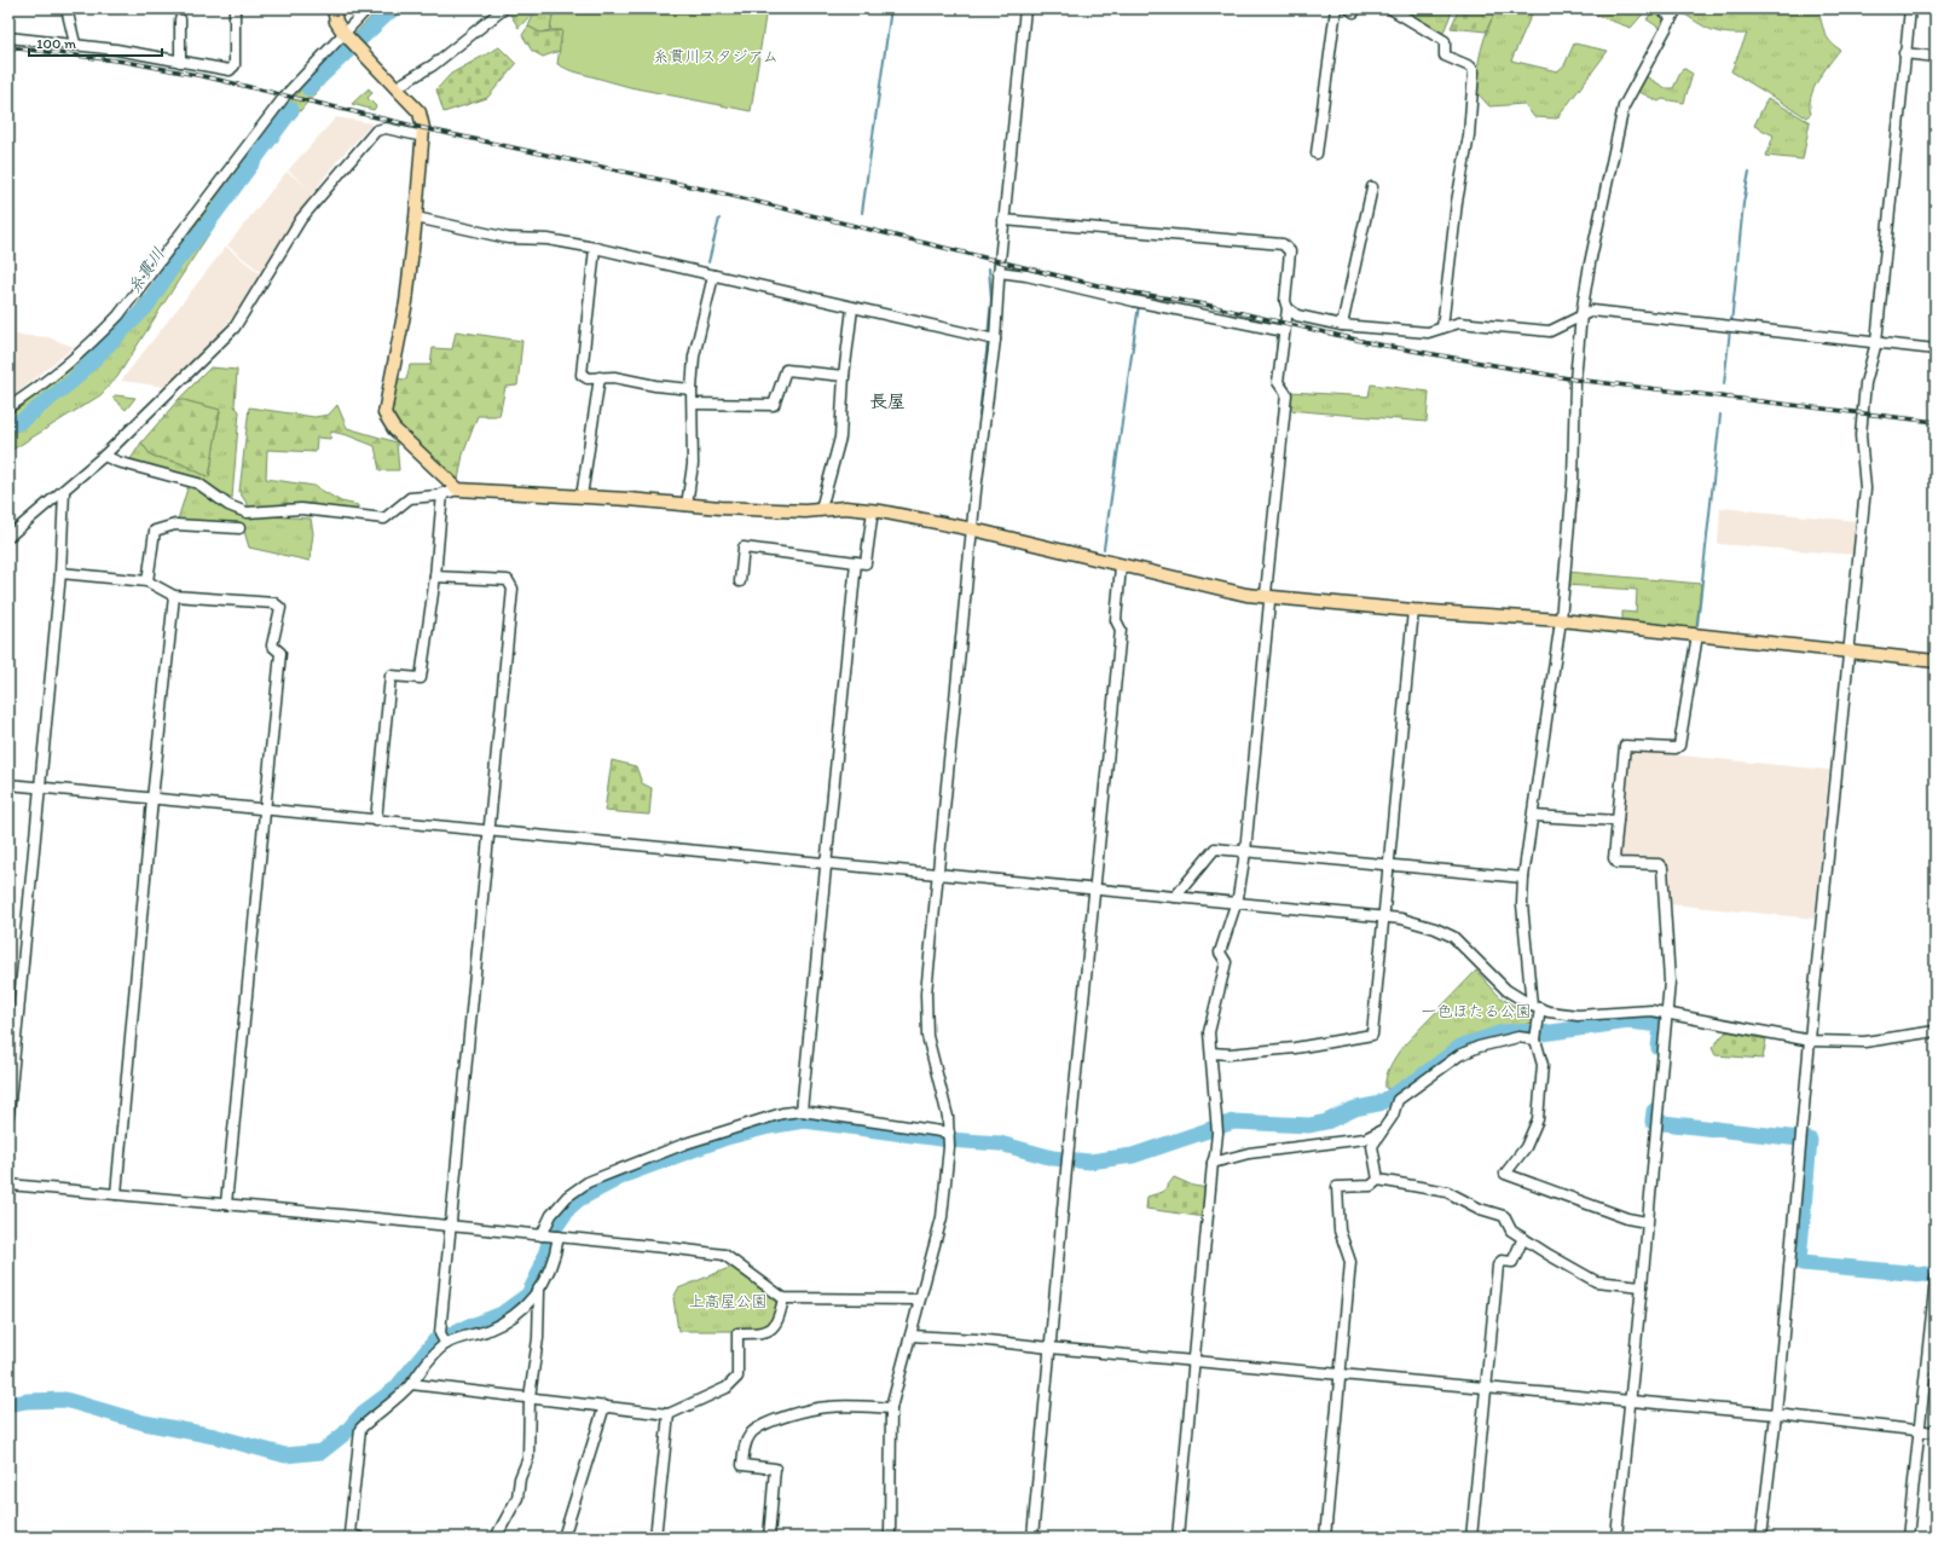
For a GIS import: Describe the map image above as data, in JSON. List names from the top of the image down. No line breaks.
{"districts":["長屋"],"water":["糸貫川"],"parks":["糸貫川スタジアム","一色ほたる公園","上高屋公園"],"scale_bar":"100 m"}
